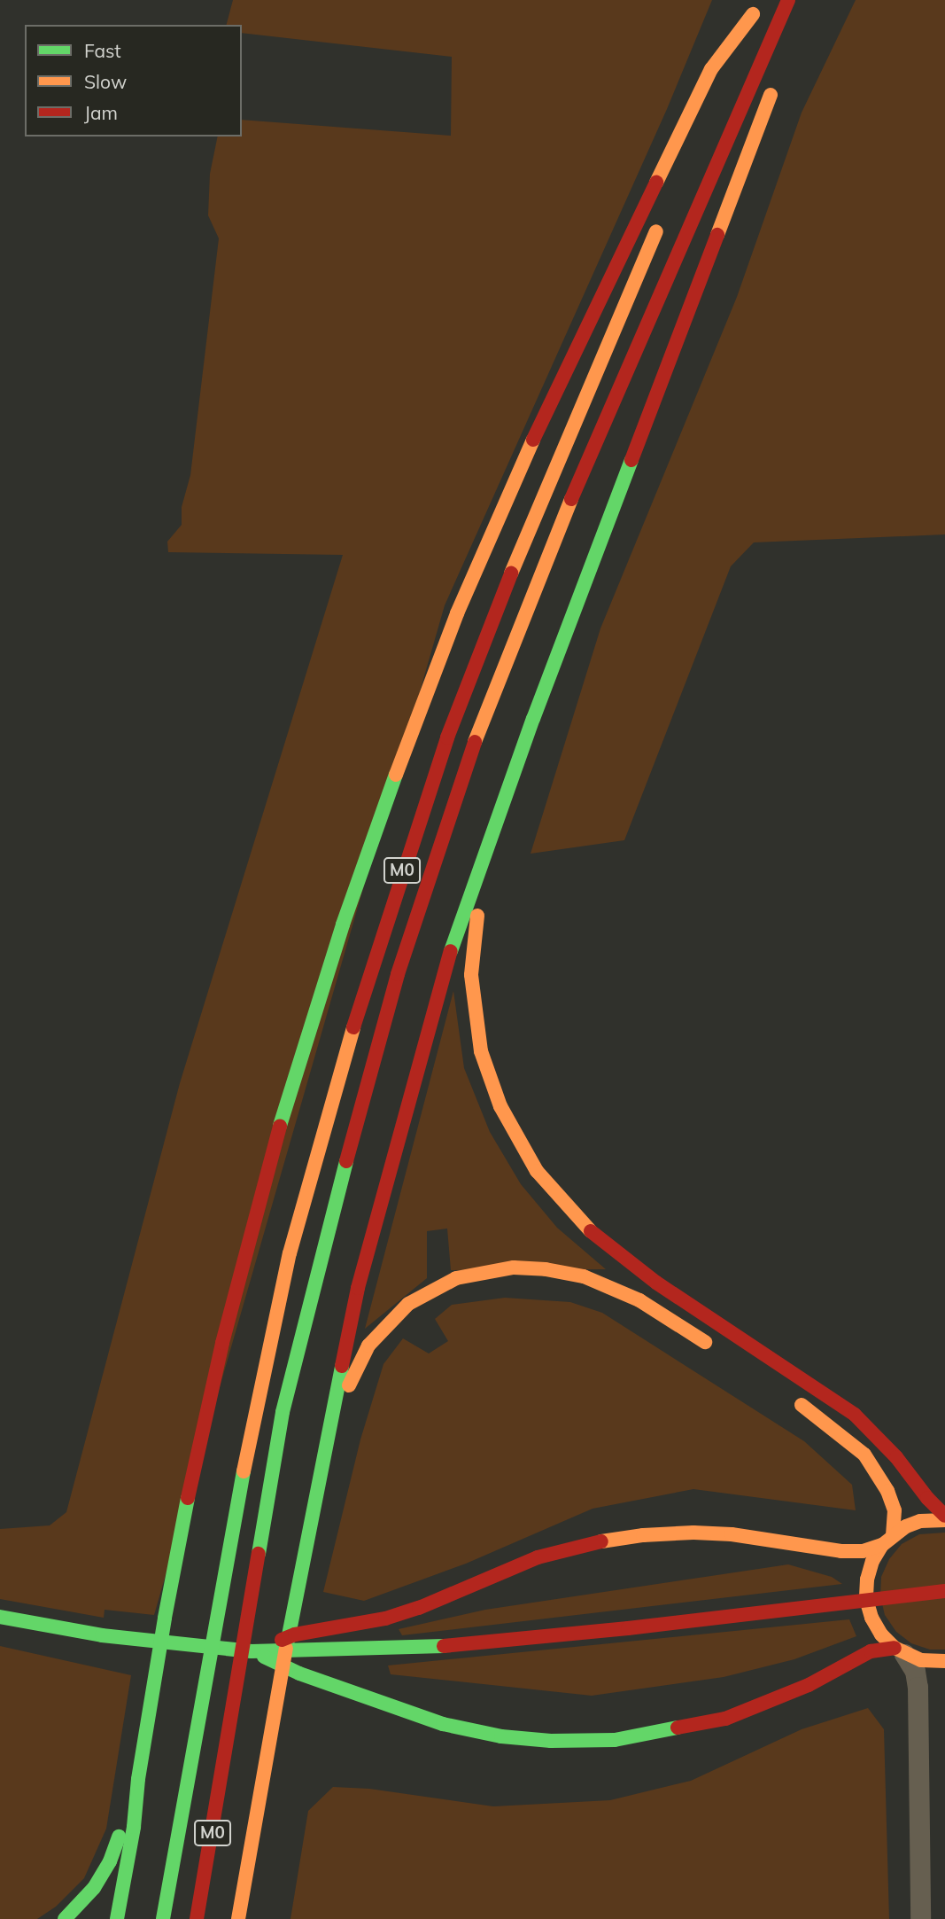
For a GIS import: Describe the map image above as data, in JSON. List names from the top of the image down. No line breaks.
{"streets":{"main road":["M0"]},"legend":["Fast","Slow","Jam"]}
